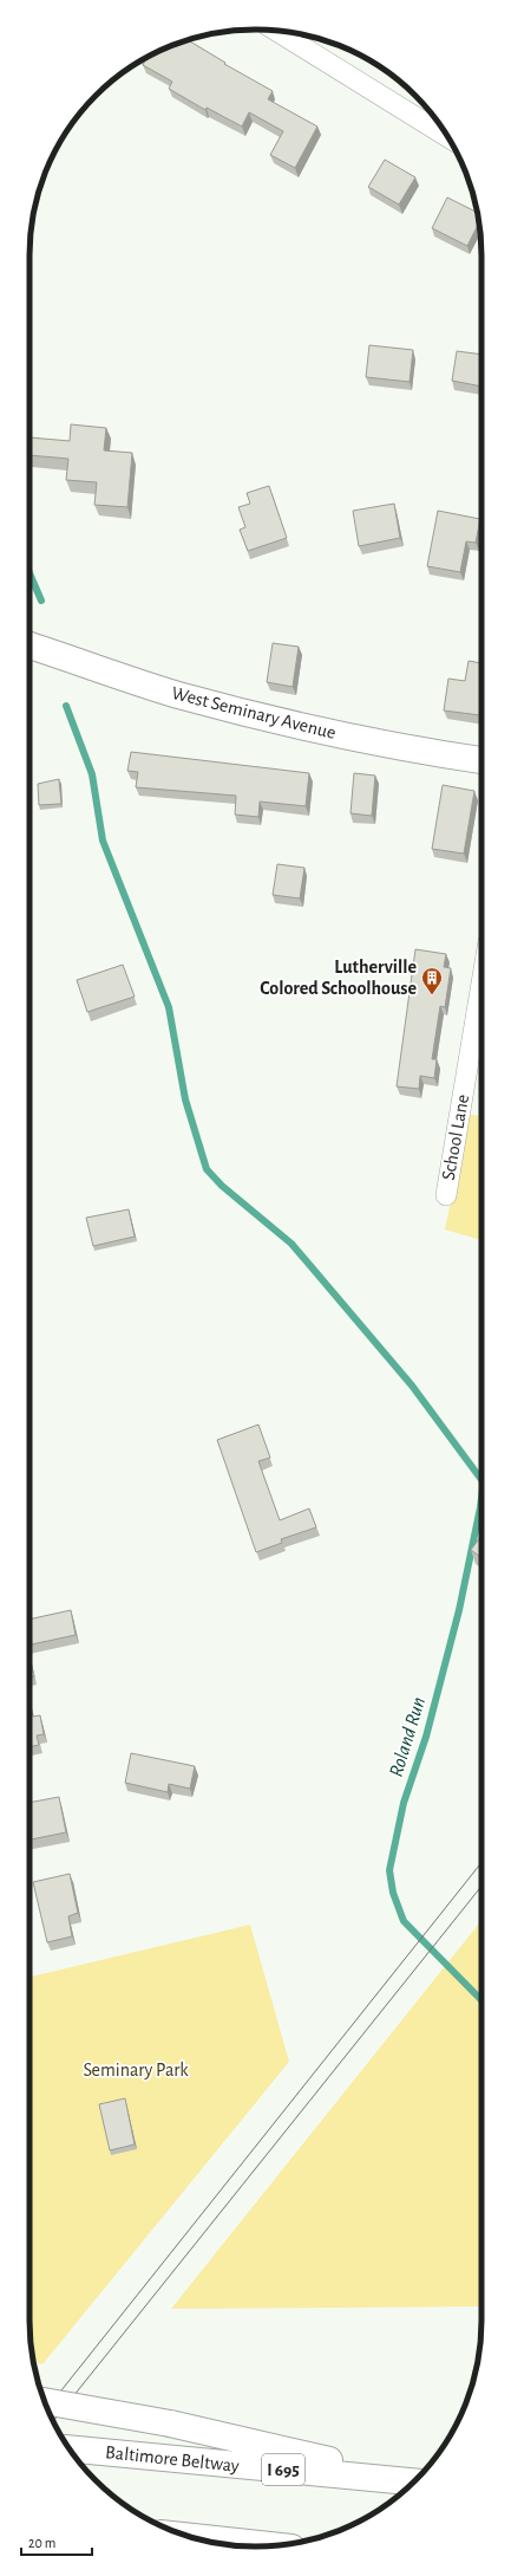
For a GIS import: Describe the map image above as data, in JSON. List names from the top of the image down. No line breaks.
{"streets":{"main road":["West Seminary Avenue","Baltimore Beltway","I 695"],"street":["School Lane"]},"water":["Roland Run"],"parks":["Seminary Park"],"places":{"building":["Lutherville Colored Schoolhouse"]},"scale_bar":"20 m"}
